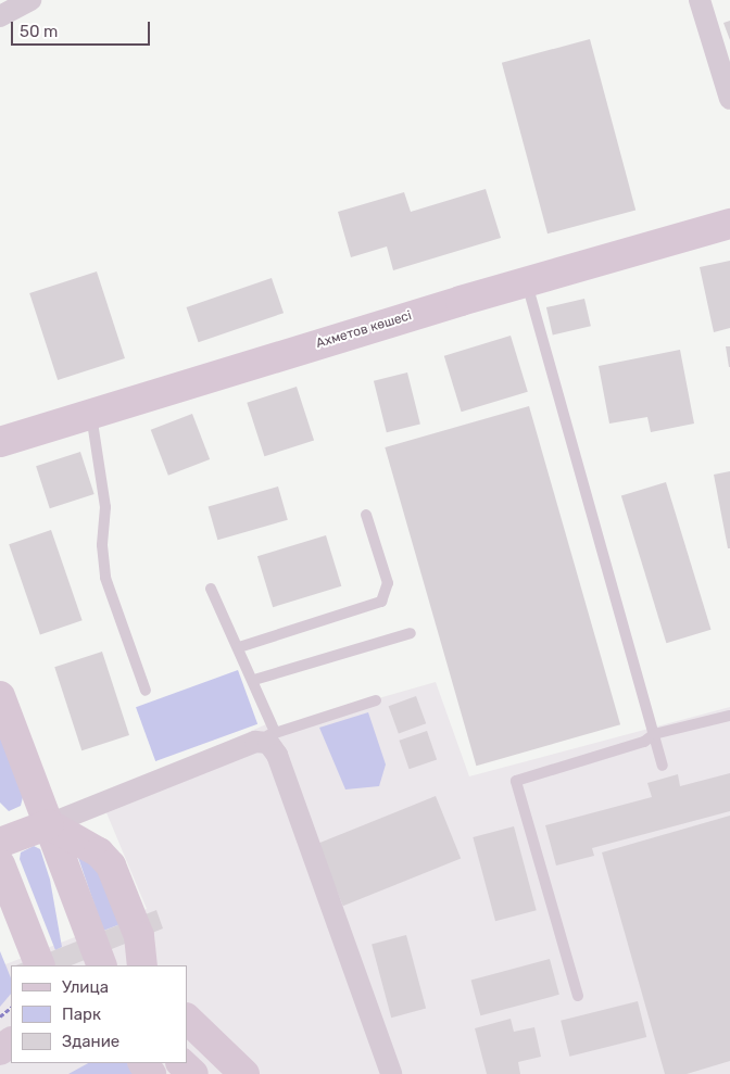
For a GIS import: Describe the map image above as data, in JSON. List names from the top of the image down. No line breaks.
{"streets":{"street":["Ахметов көшесі"]},"legend":["Улица","Парк","Здание"],"scale_bar":"50 m"}
